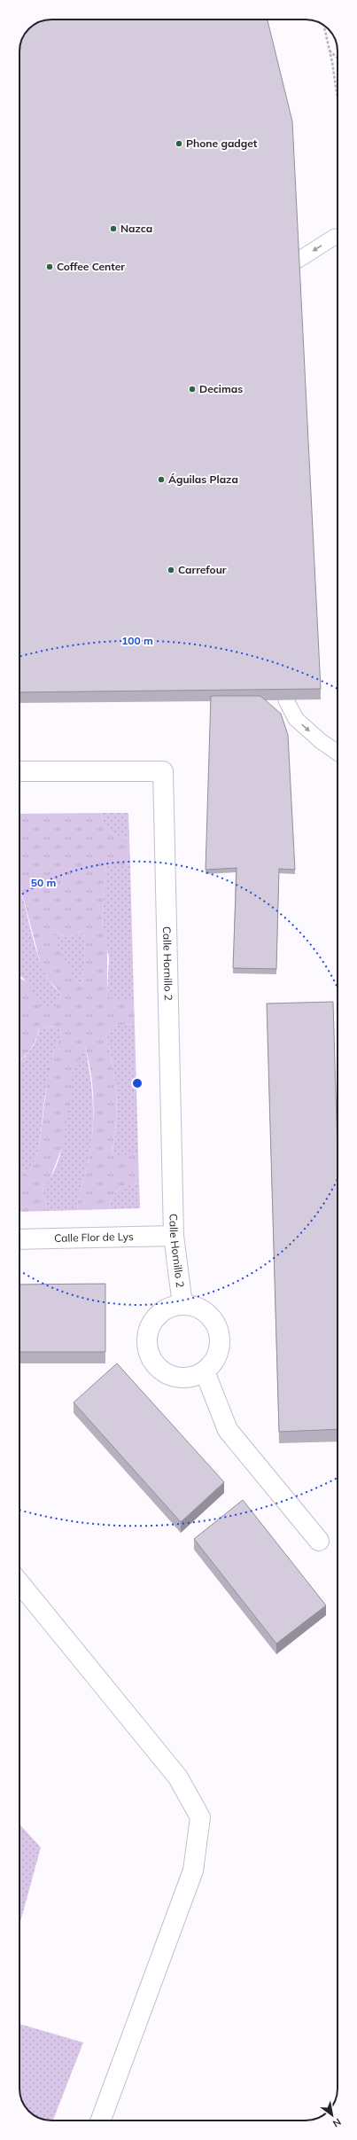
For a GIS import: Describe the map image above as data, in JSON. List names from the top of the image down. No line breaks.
{"streets":{"street":["Calle Hornillo 2","Calle Flor de Lys"]},"crossings":[["Calle Hornillo 2","Calle Flor de Lys"]],"places":["Phone gadget","Nazca","Coffee Center","Decimas","Águilas Plaza","Carrefour"],"north":"bottom right","rings":["100 m","50 m"]}
